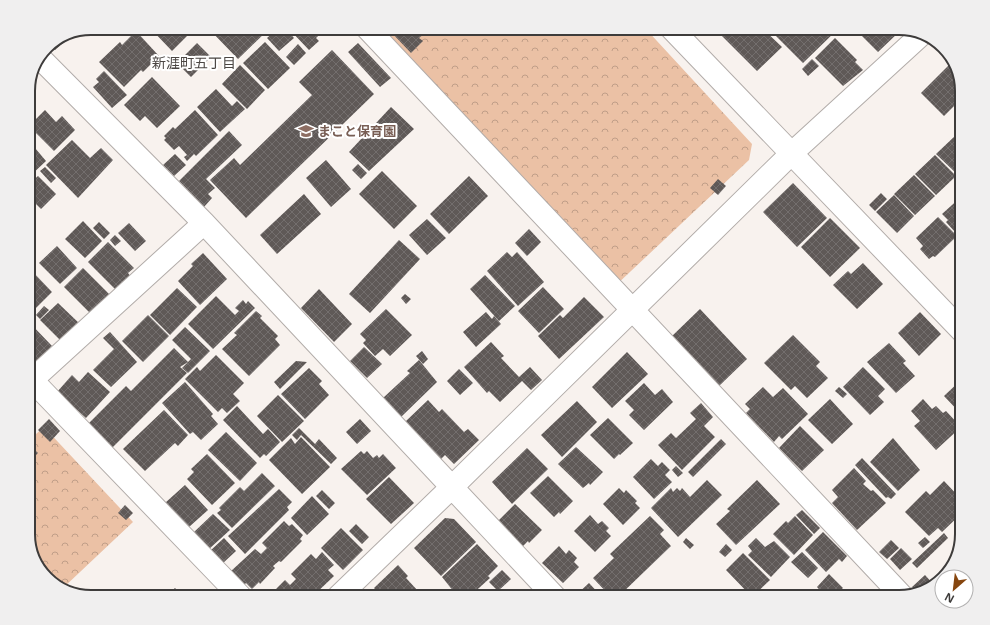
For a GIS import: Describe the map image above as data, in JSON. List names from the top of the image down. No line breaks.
{"districts":["新涯町五丁目"],"places":{"school or university":["まこと保育園"]},"north":"bottom left"}
